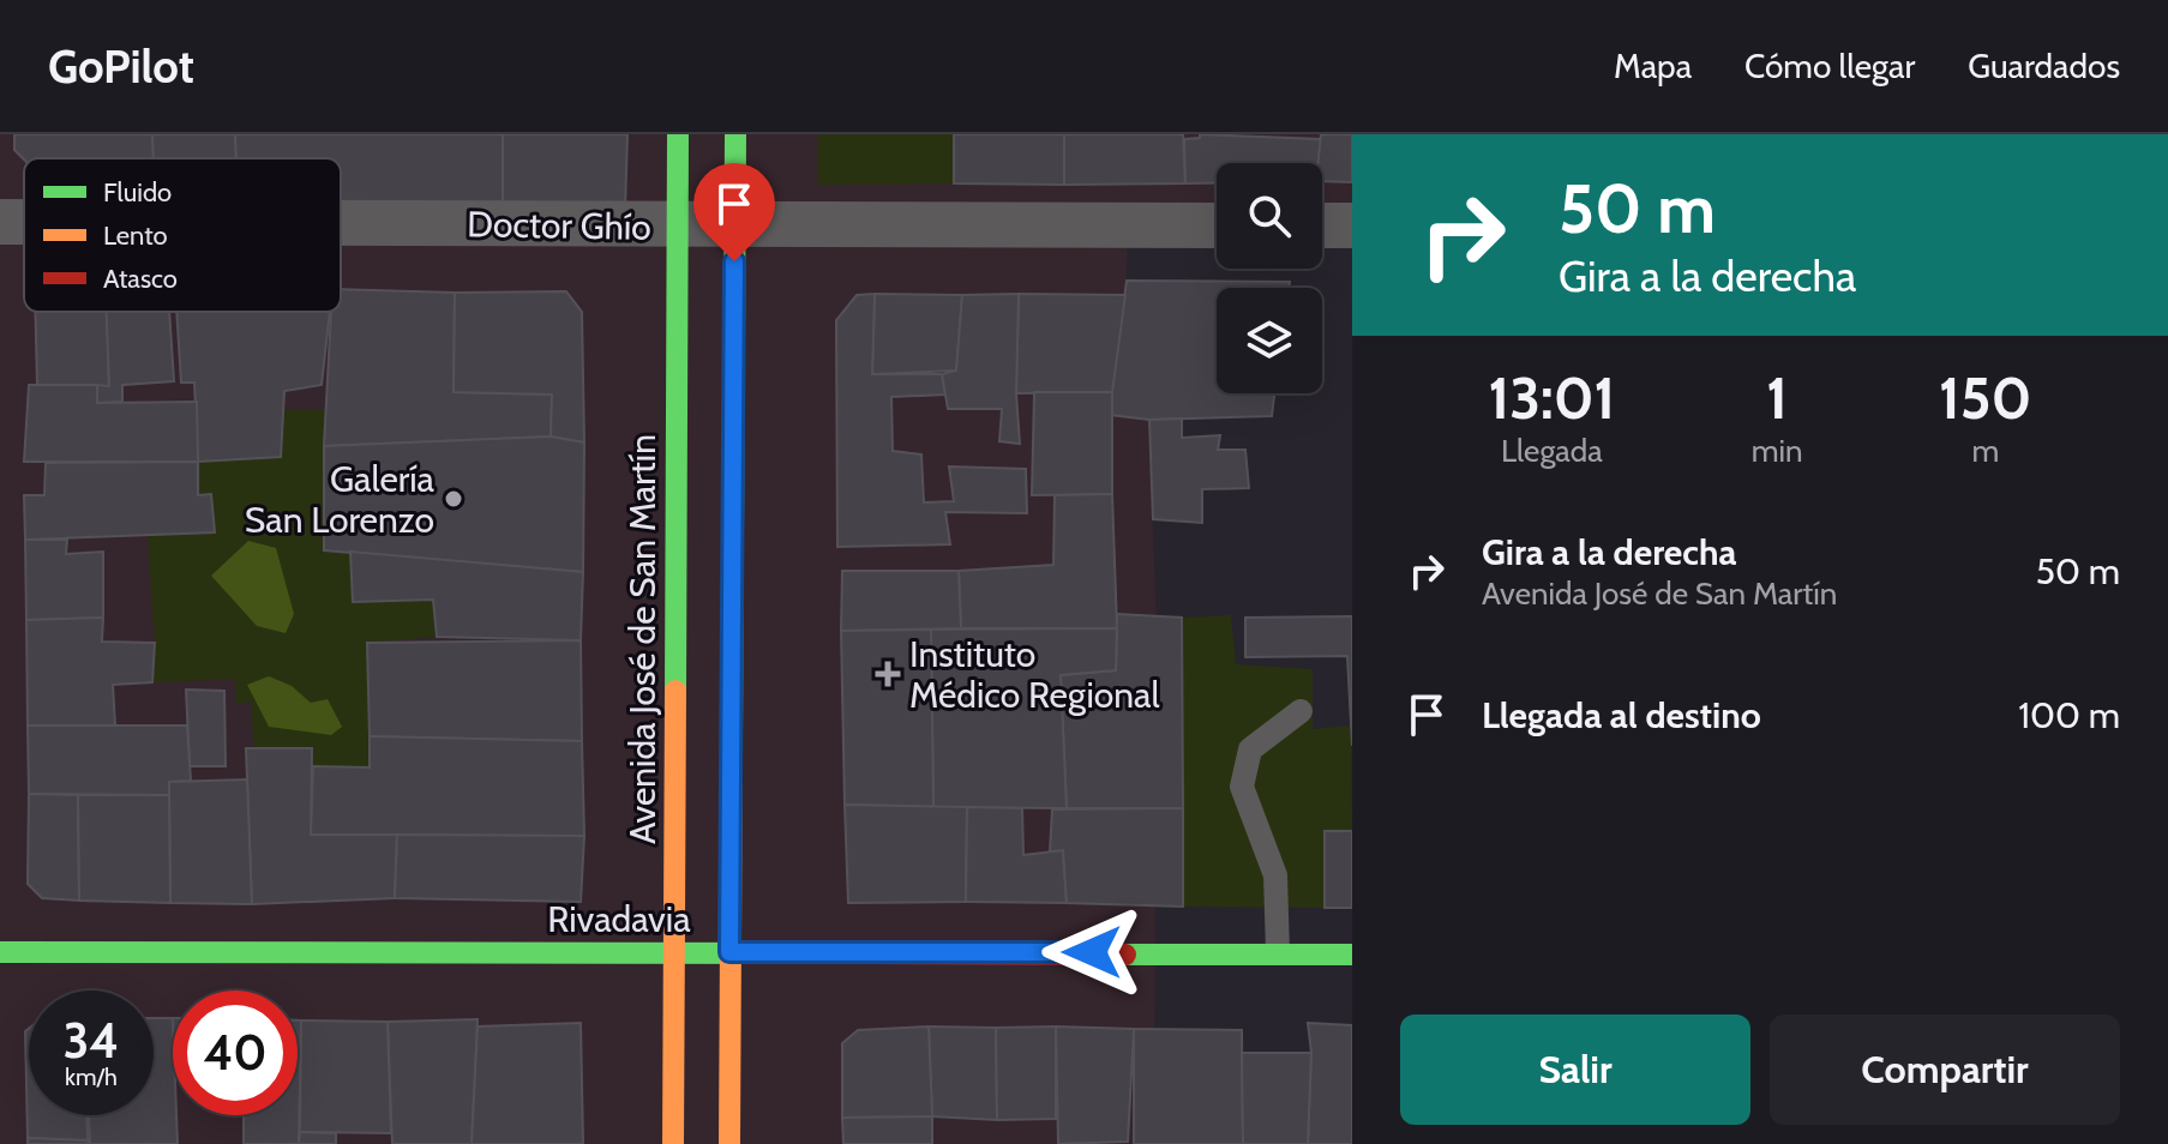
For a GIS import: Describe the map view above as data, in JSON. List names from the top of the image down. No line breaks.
{"streets":{"main road":["Avenida José de San Martín","Rivadavia"],"street":["Doctor Ghío"]},"crossings":[["Doctor Ghío","Avenida José de San Martín"],["Avenida José de San Martín","Rivadavia"]],"places":{"other":["Galería San Lorenzo"],"health":["Instituto Médico Regional"]},"legend":["Fluido","Lento","Atasco"],"page":{"header":"GoPilot","nav":["Mapa","Cómo llegar","Guardados"],"turn":["50 m","Gira a la derecha"],"eta":["13:01","Llegada","1","min","150","m"],"list":[{"name":"Gira a la derecha","note":"Avenida José de San Martín","value":"50 m"},{"name":"Llegada al destino","value":"100 m"}],"speed":"34 km/h","limit":"40","buttons":["Salir","Compartir"]}}
